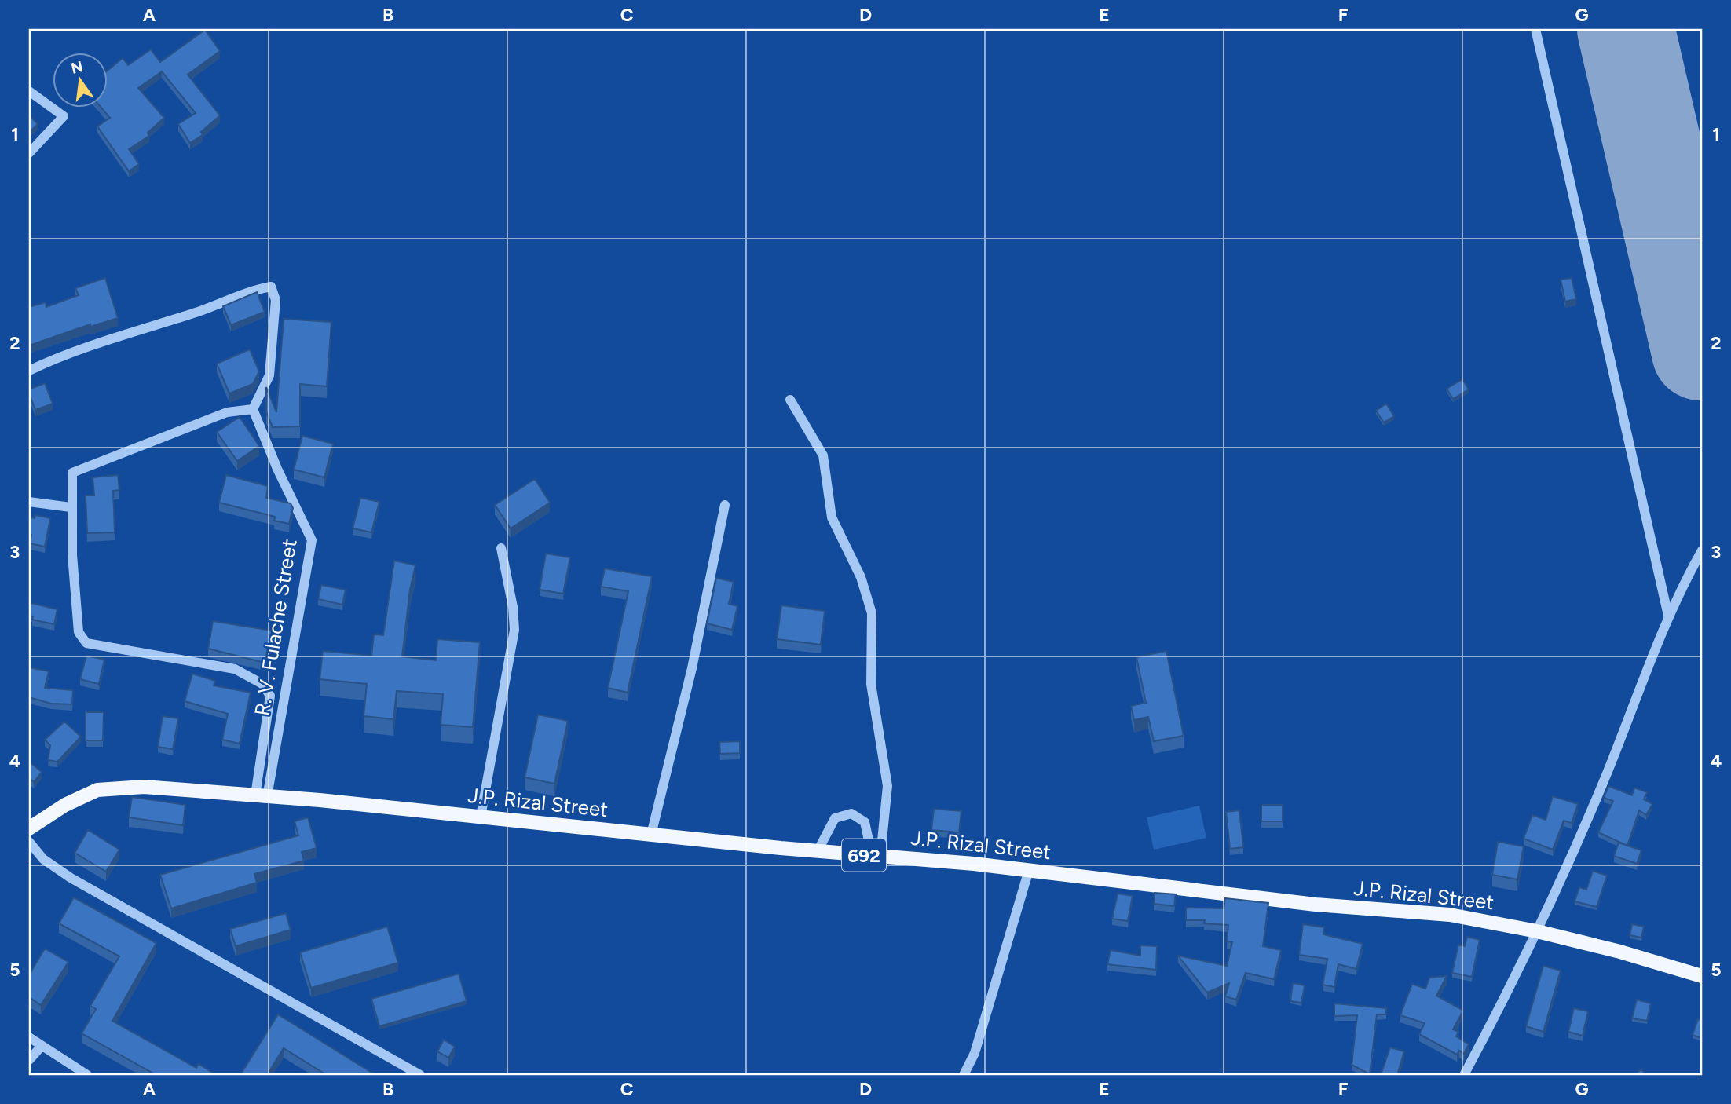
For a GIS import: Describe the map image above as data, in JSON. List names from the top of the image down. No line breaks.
{"streets":{"main road":["J.P. Rizal Street","692"],"street":["R. V. Fulache Street"]},"crossings":[["R. V. Fulache Street","J.P. Rizal Street"]],"north":"top","grid":{"columns":["A","B","C","D","E","F","G"],"rows":["1","2","3","4","5"]}}
